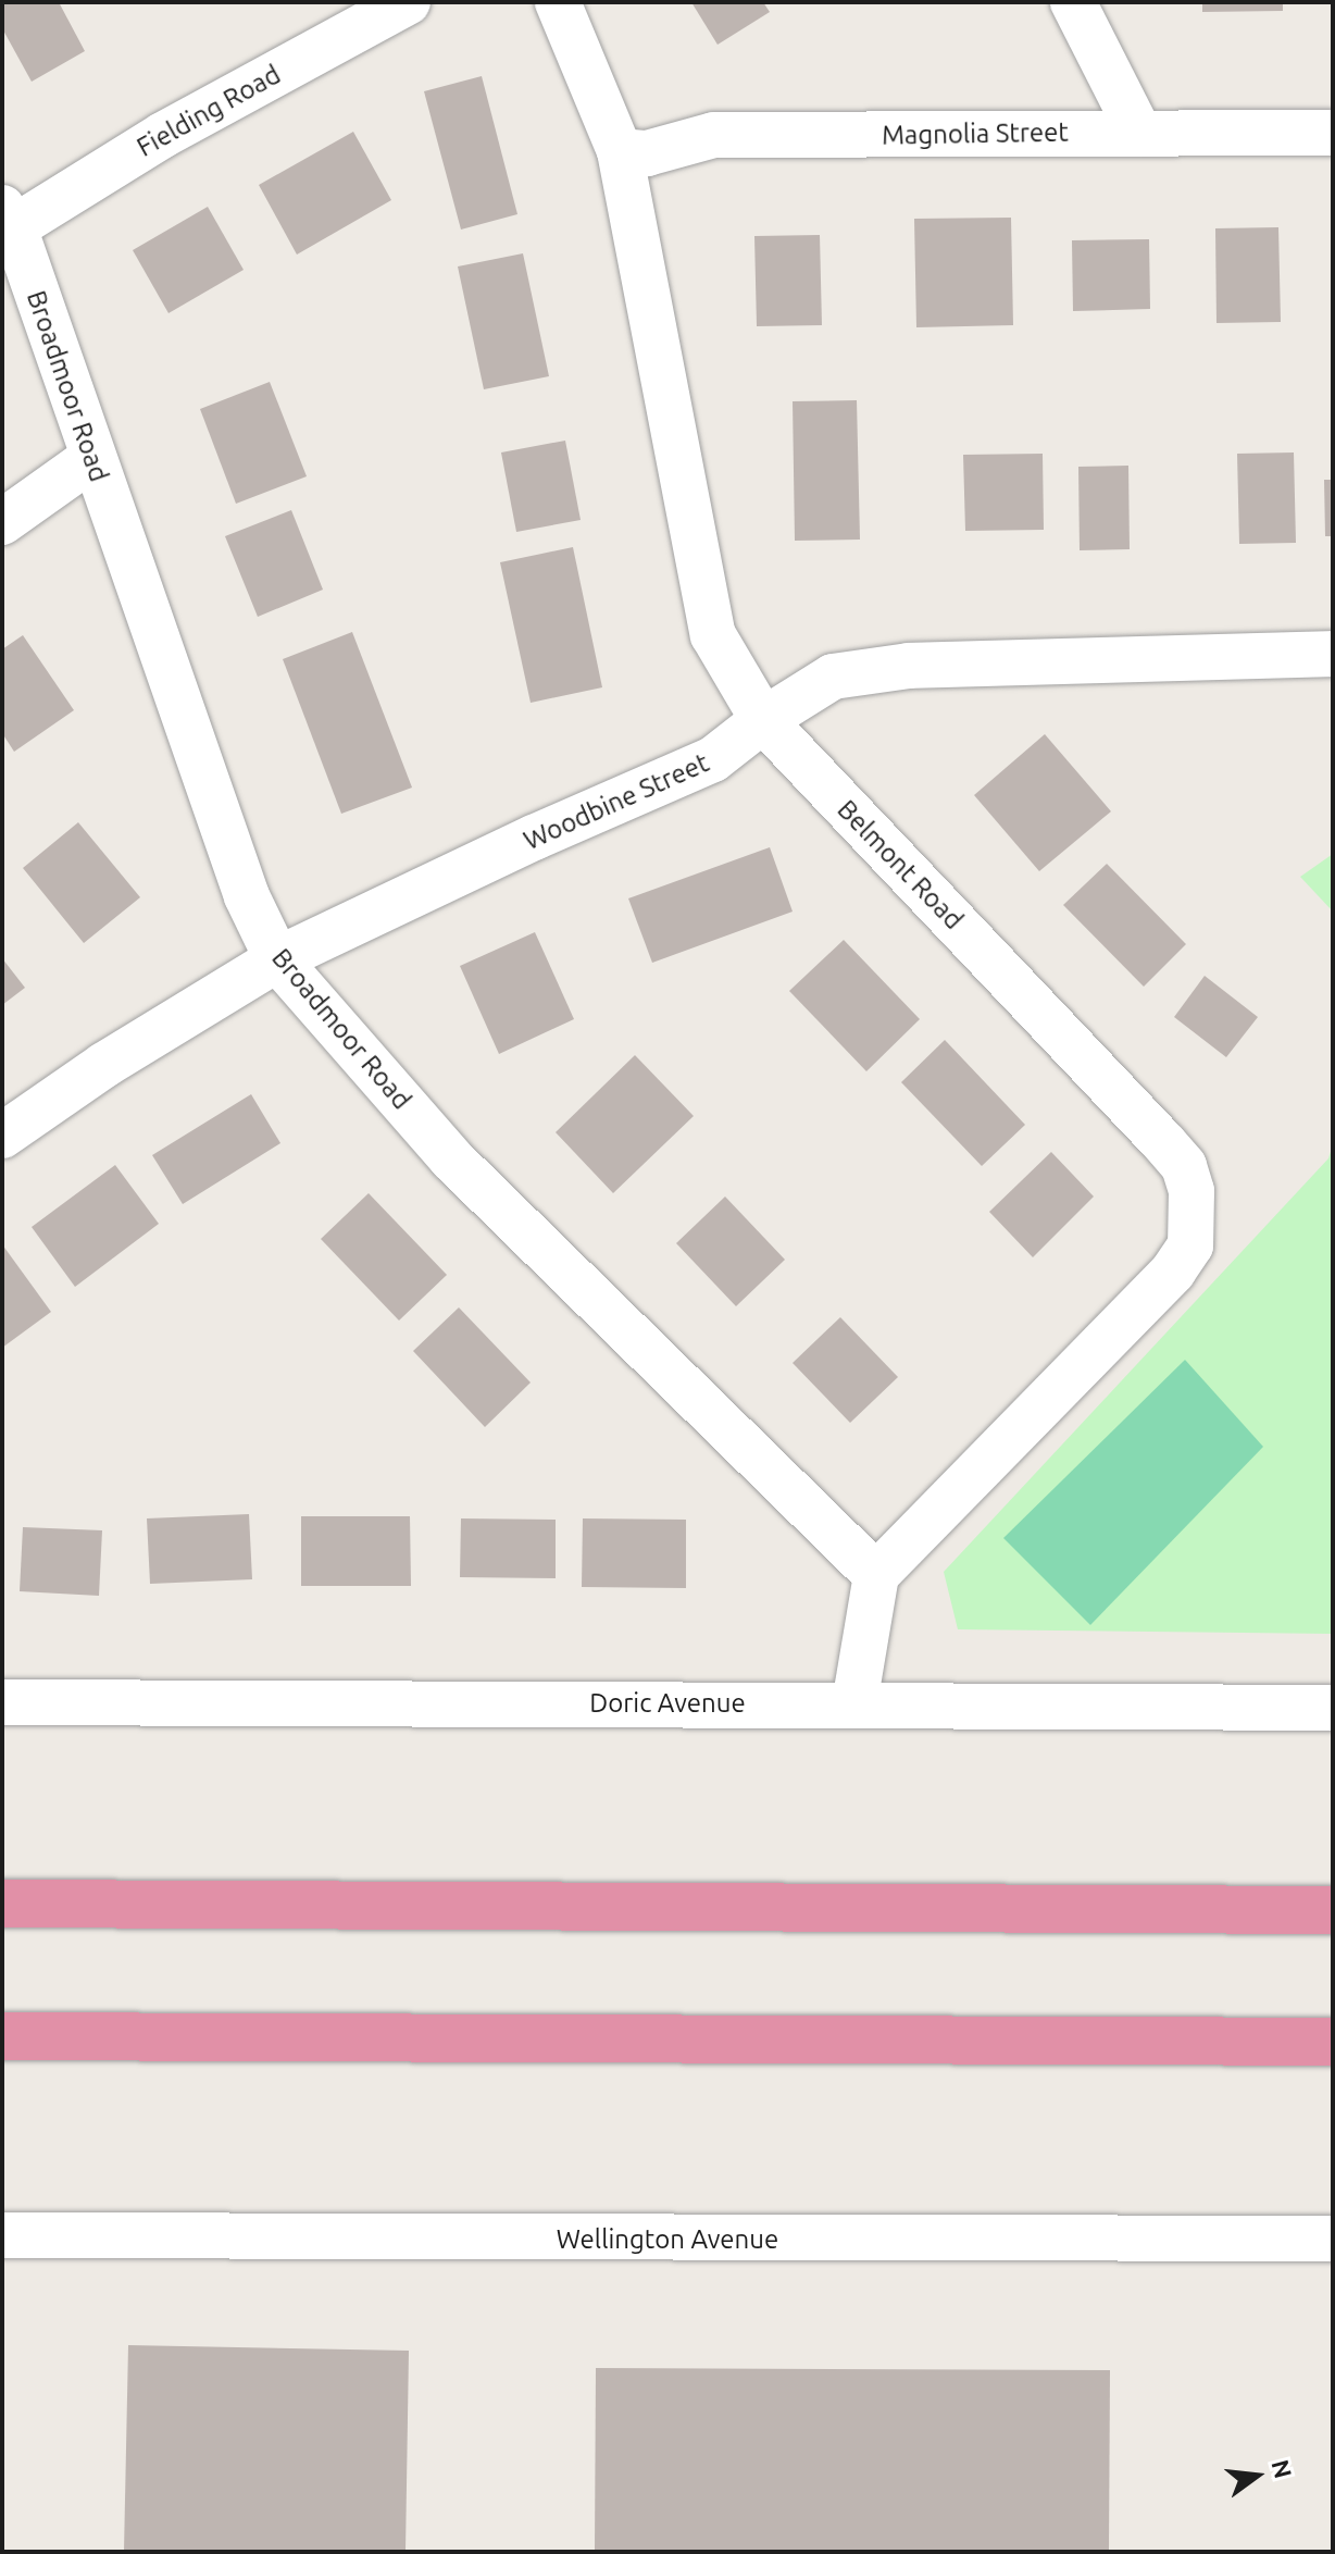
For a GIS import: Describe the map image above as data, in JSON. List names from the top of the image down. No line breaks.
{"streets":{"street":["Fielding Road","Magnolia Street","Broadmoor Road","Woodbine Street","Belmont Road","Doric Avenue","Wellington Avenue"]},"crossings":[["Fielding Road","Broadmoor Road"],["Magnolia Street","Belmont Road"],["Broadmoor Road","Woodbine Street"],["Broadmoor Road","Belmont Road"],["Woodbine Street","Belmont Road"]],"north":"right"}
